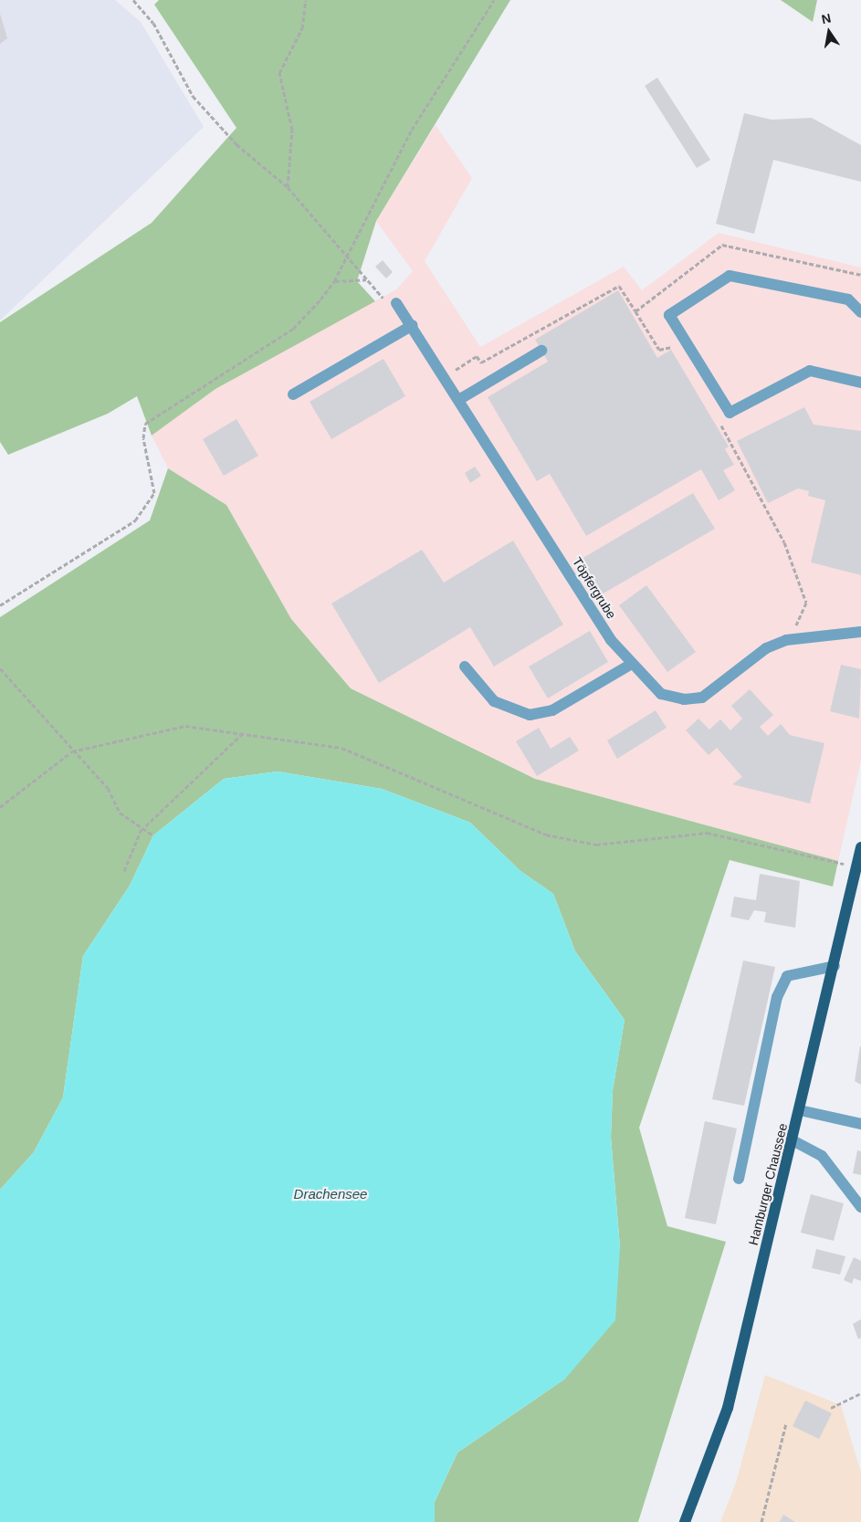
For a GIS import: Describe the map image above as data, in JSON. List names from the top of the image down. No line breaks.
{"streets":{"main road":["Hamburger Chaussee"],"street":["Töpfergrube"]},"water":["Drachensee"],"north":"top"}
